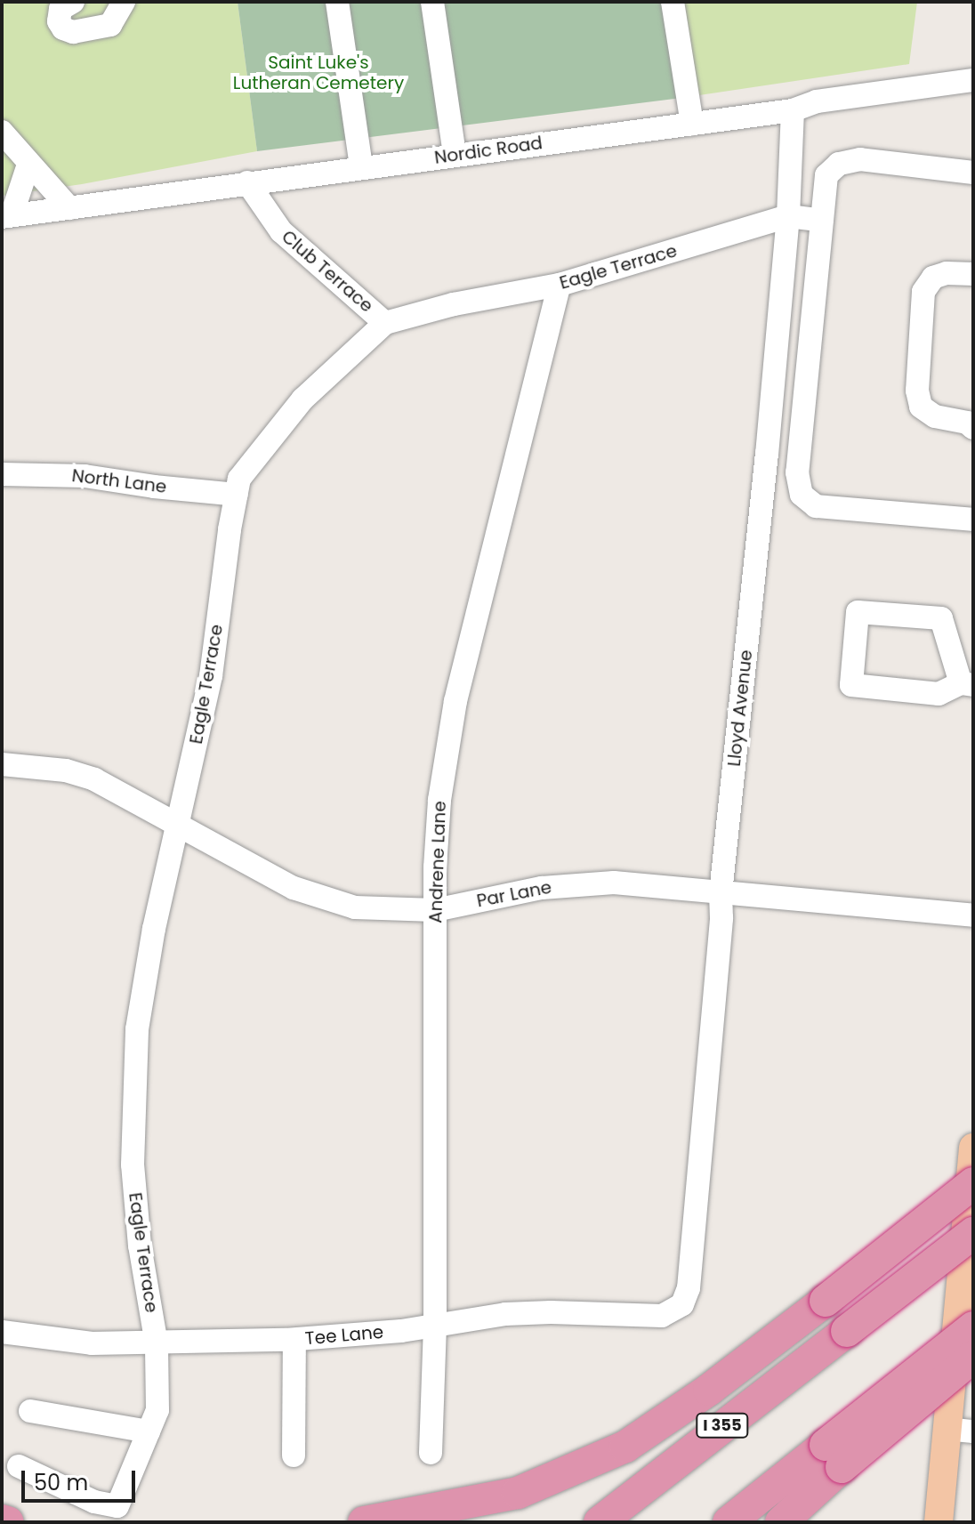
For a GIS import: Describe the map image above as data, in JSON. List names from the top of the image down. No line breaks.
{"streets":{"highway":["I 355"],"street":["Nordic Road","Eagle Terrace","Club Terrace","North Lane","Lloyd Avenue","Andrene Lane","Par Lane","Tee Lane"]},"crossings":[["Nordic Road","Club Terrace"],["Nordic Road","Lloyd Avenue"],["Eagle Terrace","Club Terrace"],["Eagle Terrace","North Lane"],["Eagle Terrace","Lloyd Avenue"],["Eagle Terrace","Andrene Lane"],["Eagle Terrace","Par Lane"],["Eagle Terrace","Tee Lane"],["Lloyd Avenue","Par Lane"],["Lloyd Avenue","Tee Lane"],["Andrene Lane","Par Lane"],["Andrene Lane","Tee Lane"]],"parks":["Saint Luke's Lutheran Cemetery"],"scale_bar":"50 m"}
